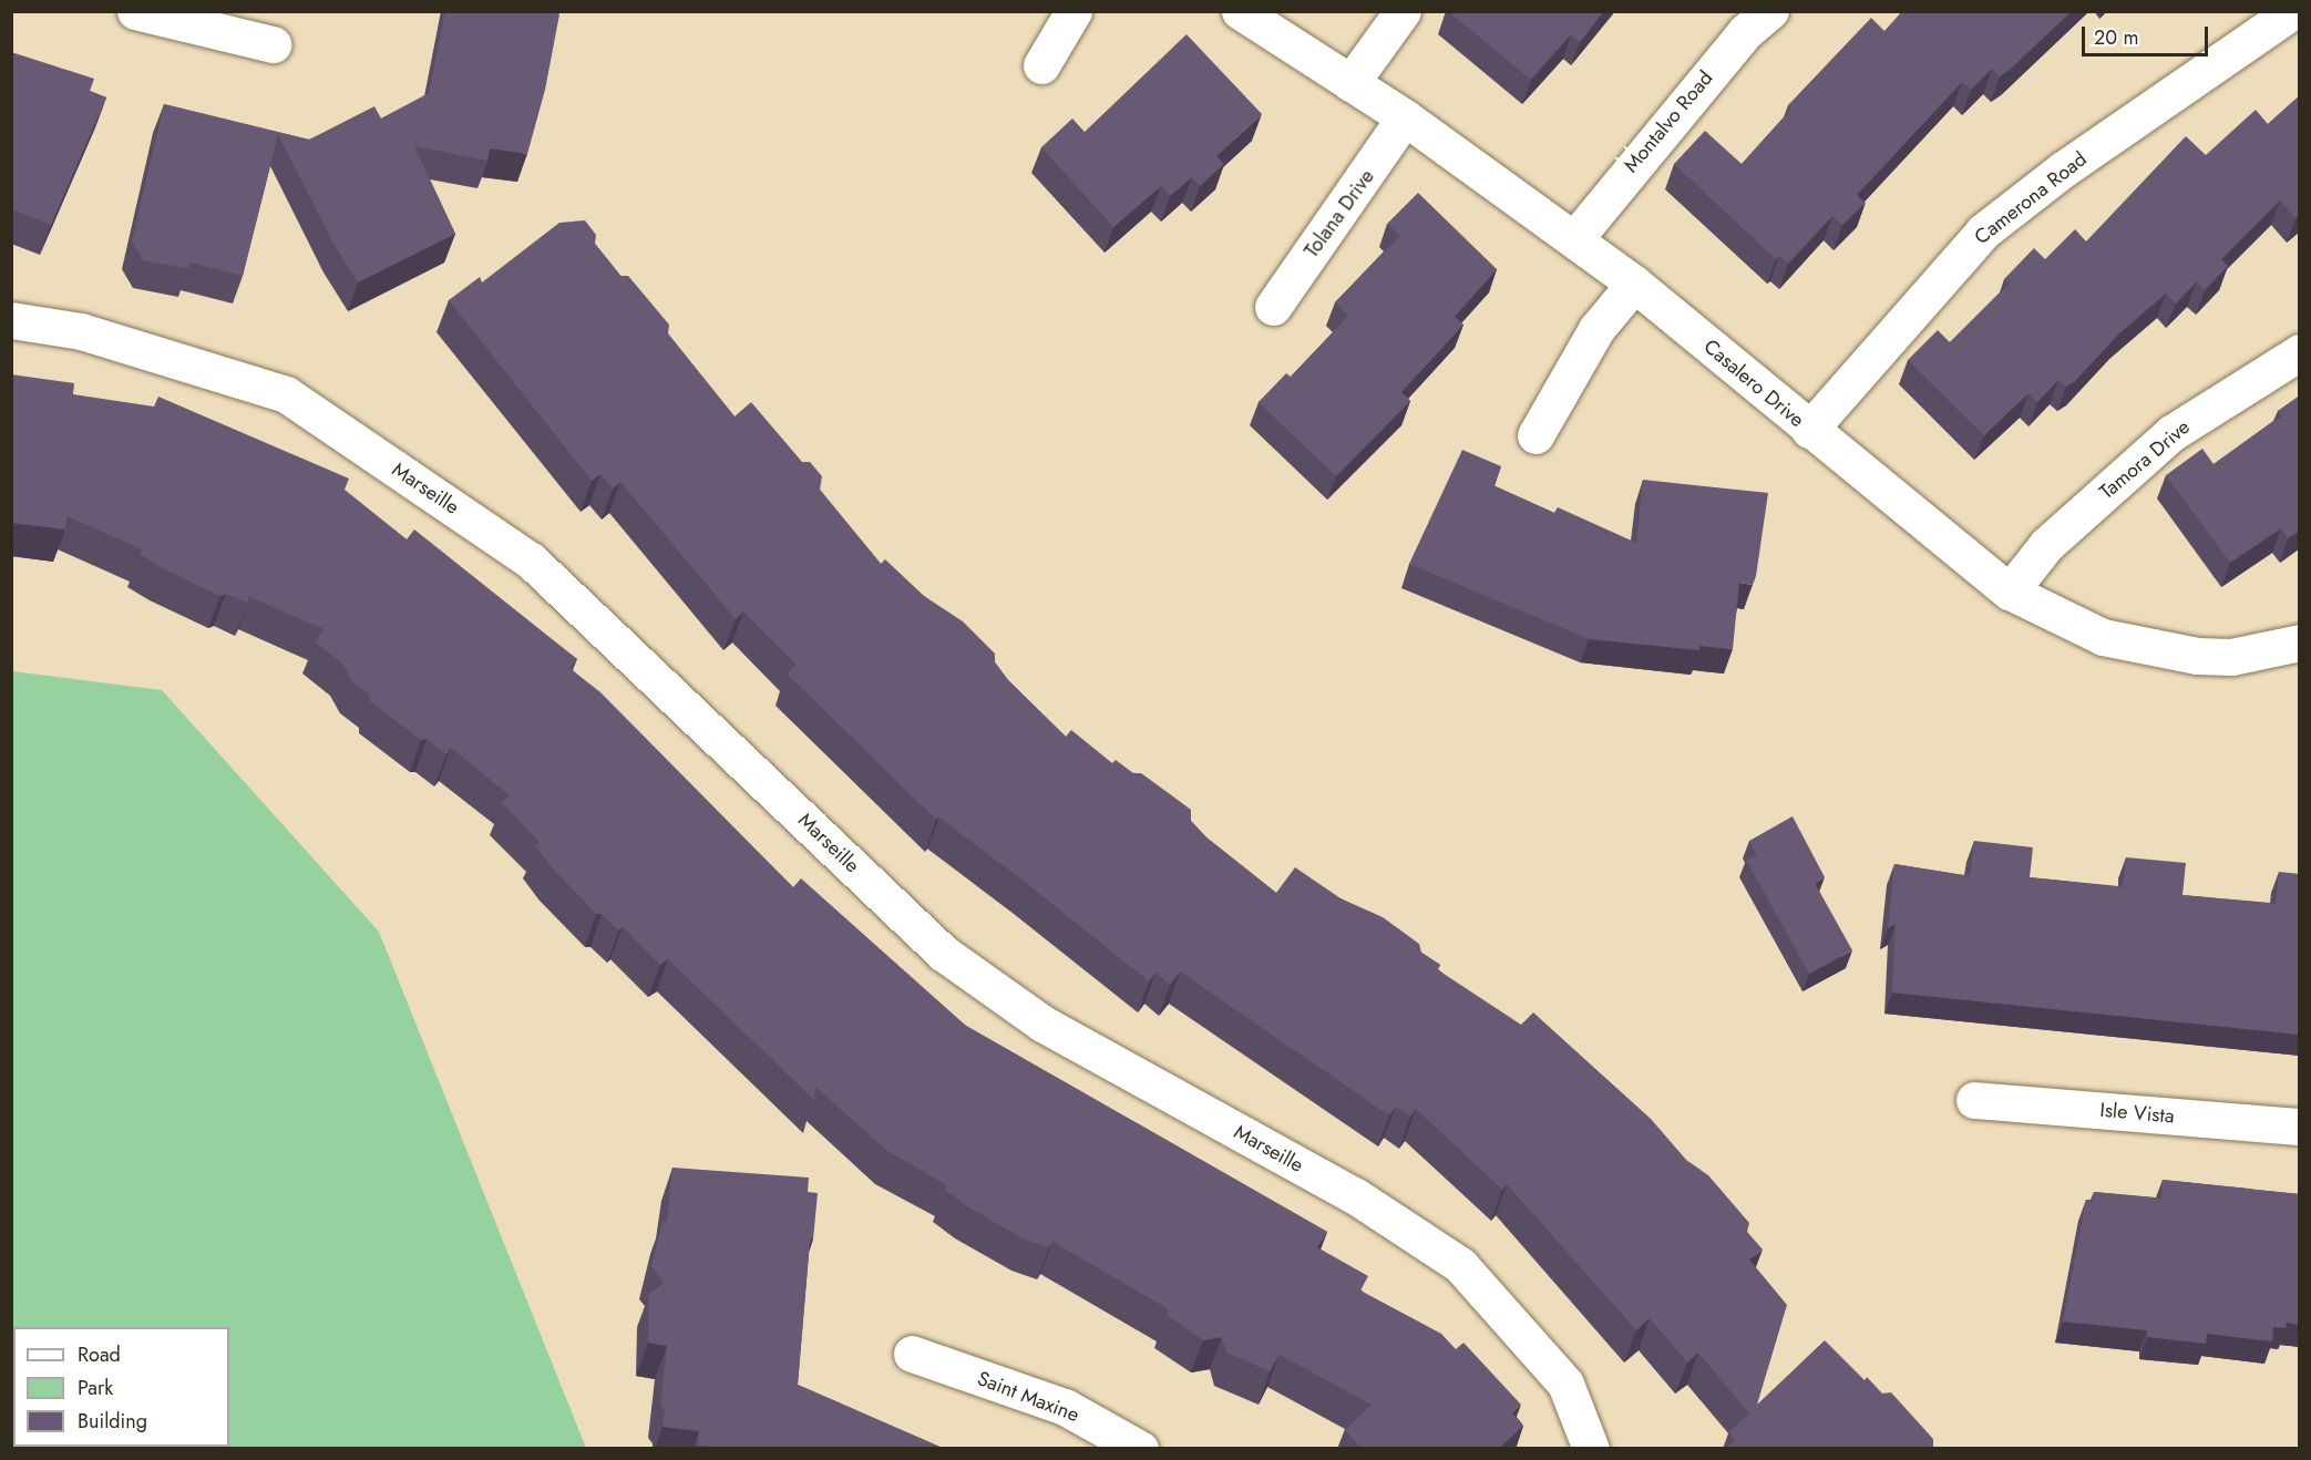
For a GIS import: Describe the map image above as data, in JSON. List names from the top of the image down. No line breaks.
{"streets":{"street":["Montalvo Road","Camerona Road","Tolana Drive","Casalero Drive","Tamora Drive","Marseille","Isle Vista","Saint Maxine"]},"crossings":[["Montalvo Road","Casalero Drive"],["Camerona Road","Casalero Drive"],["Tolana Drive","Casalero Drive"],["Casalero Drive","Tamora Drive"]],"legend":["Road","Park","Building"],"scale_bar":"20 m"}
